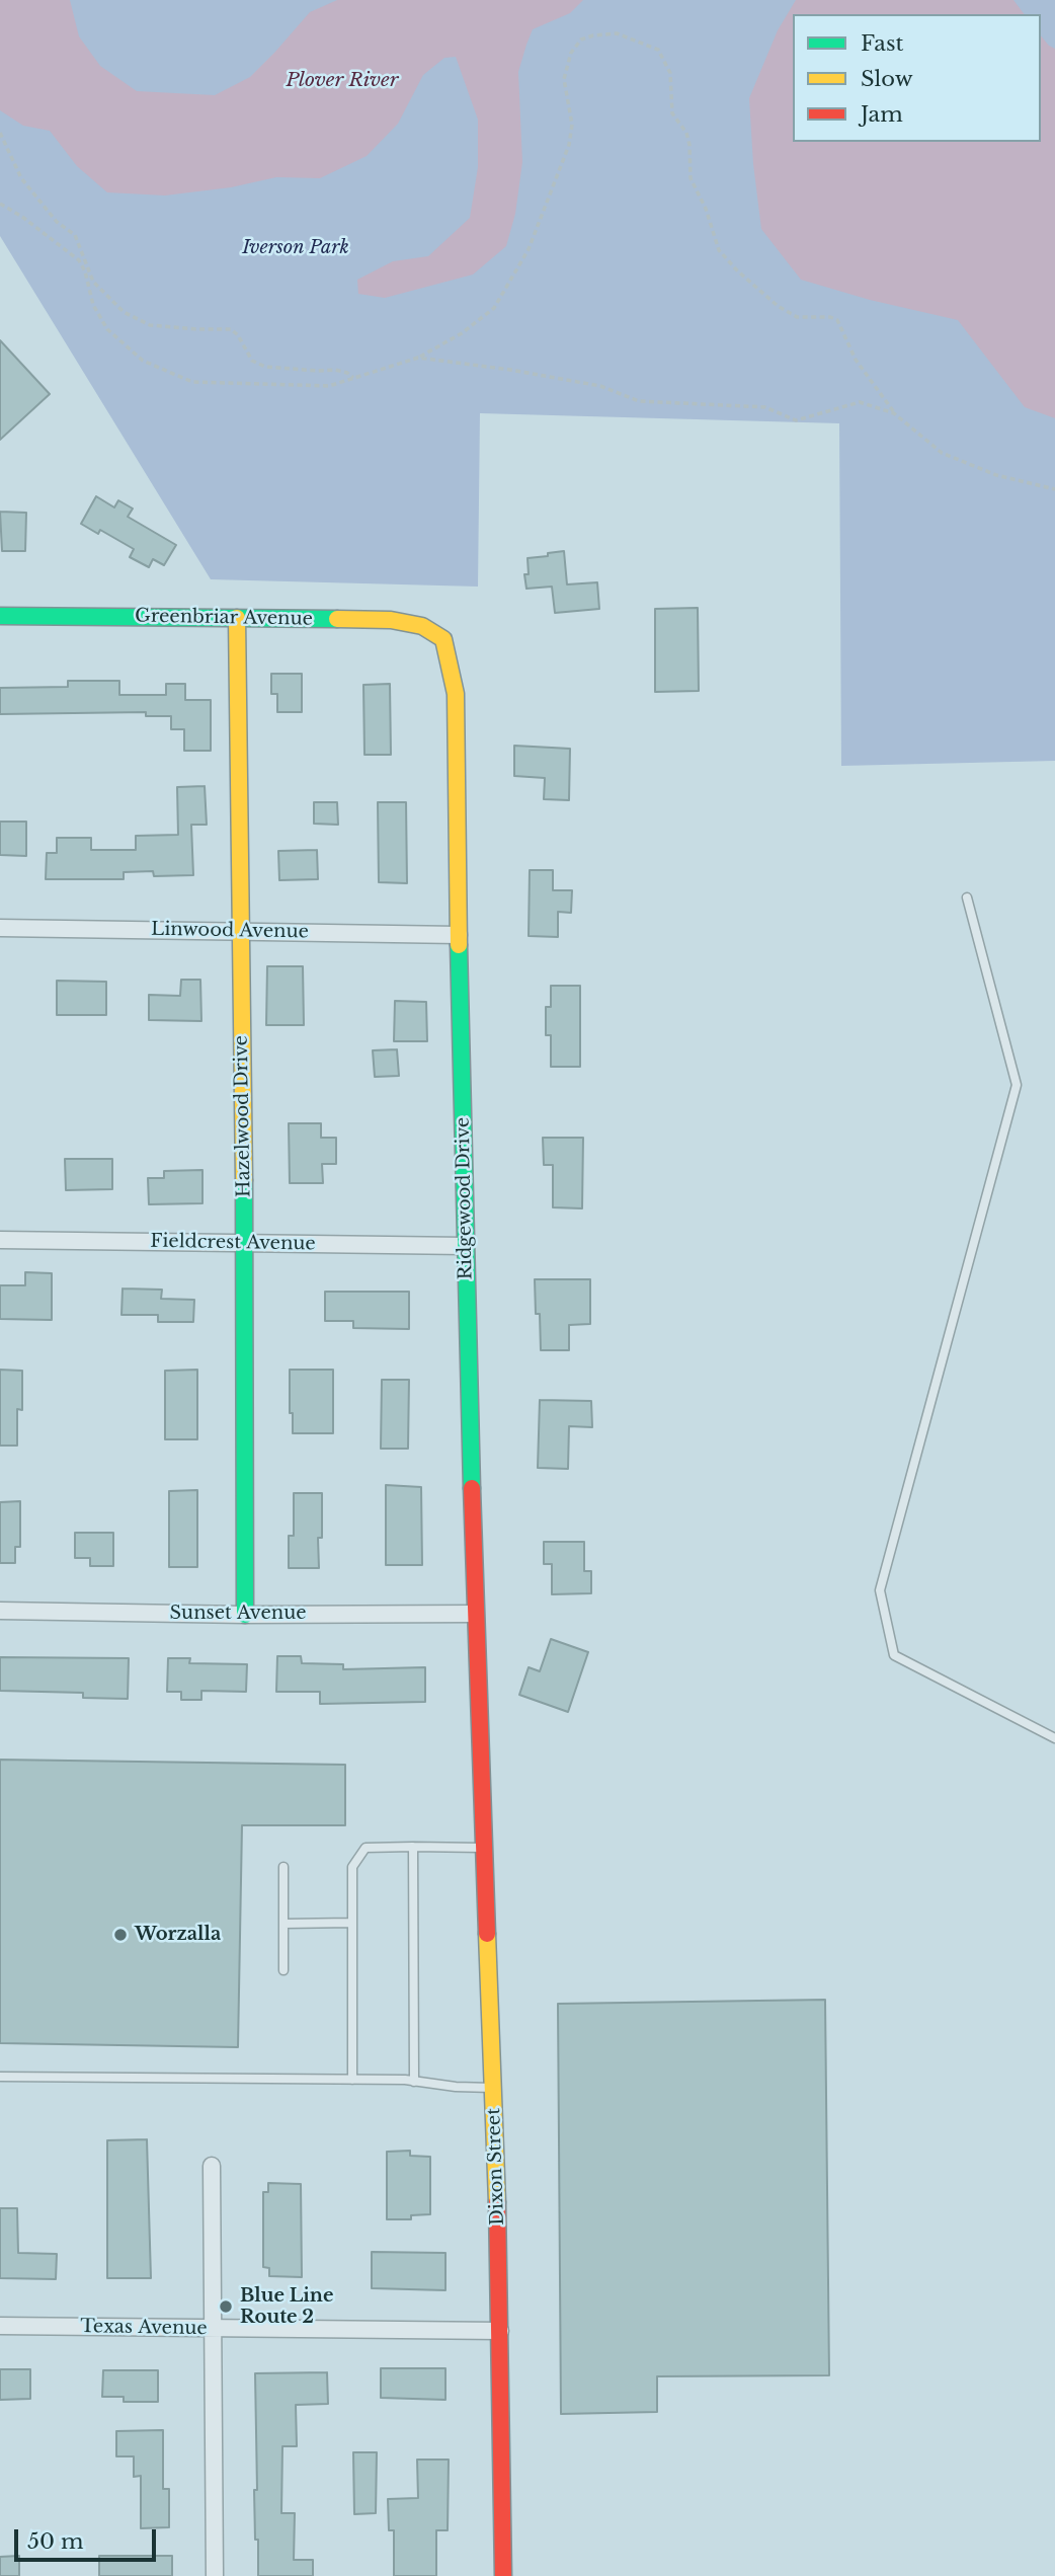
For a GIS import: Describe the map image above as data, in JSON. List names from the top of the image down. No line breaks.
{"streets":{"street":["Greenbriar Avenue","Linwood Avenue","Hazelwood Drive","Ridgewood Drive","Fieldcrest Avenue","Sunset Avenue","Dixon Street","Texas Avenue"]},"crossings":[["Greenbriar Avenue","Hazelwood Drive"],["Greenbriar Avenue","Ridgewood Drive"],["Linwood Avenue","Hazelwood Drive"],["Linwood Avenue","Ridgewood Drive"],["Hazelwood Drive","Fieldcrest Avenue"],["Hazelwood Drive","Sunset Avenue"],["Ridgewood Drive","Fieldcrest Avenue"],["Ridgewood Drive","Sunset Avenue"],["Ridgewood Drive","Dixon Street"],["Dixon Street","Texas Avenue"]],"water":["Plover River"],"parks":["Iverson Park"],"places":["Worzalla","Blue Line Route 2"],"legend":["Fast","Slow","Jam"],"scale_bar":"50 m"}
